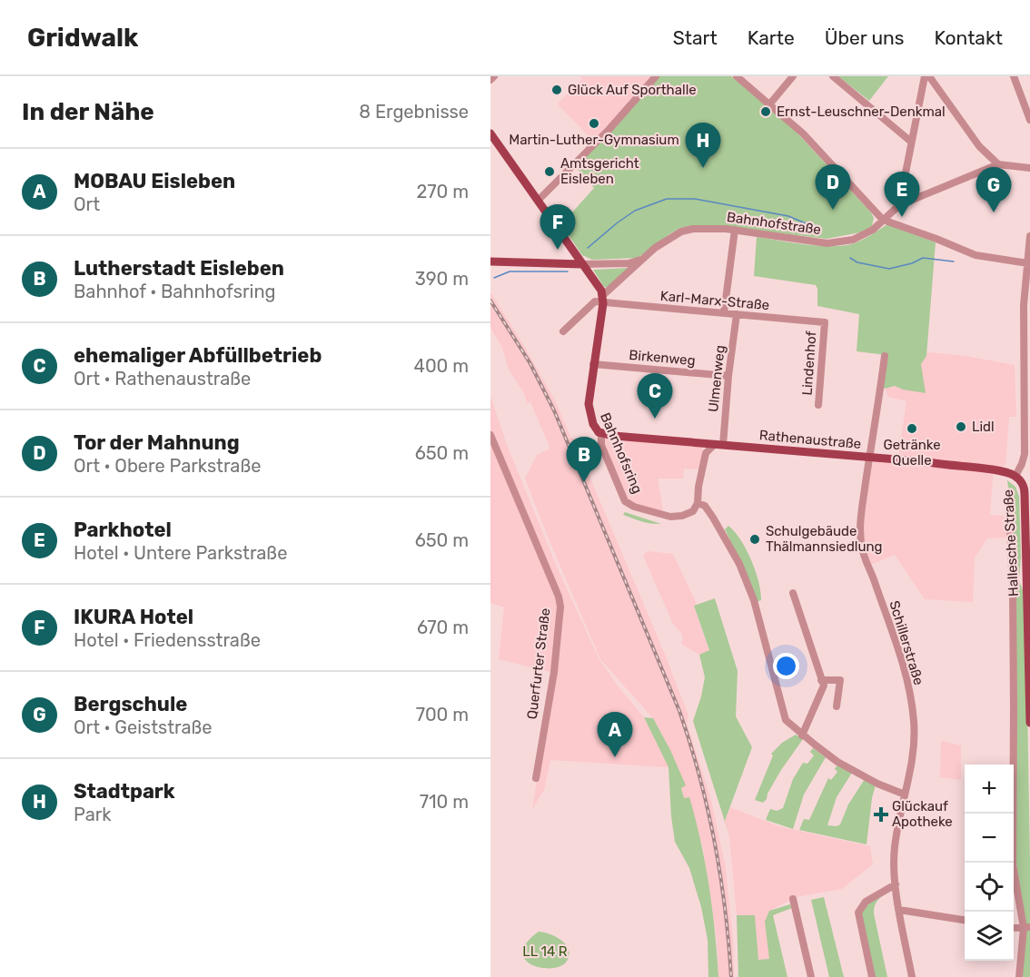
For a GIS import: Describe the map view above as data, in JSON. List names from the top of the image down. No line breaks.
{"streets":{"main road":["Rathenaustraße","Bahnhofsring","Hallesche Straße"],"street":["Bahnhofstraße","Karl-Marx-Straße","Birkenweg","Lindenhof","Ulmenweg","Schillerstraße","Querfurter Straße"]},"crossings":[["Bahnhofstraße","Karl-Marx-Straße"],["Bahnhofstraße","Bahnhofsring"],["Karl-Marx-Straße","Lindenhof"],["Karl-Marx-Straße","Ulmenweg"],["Karl-Marx-Straße","Bahnhofsring"],["Birkenweg","Ulmenweg"],["Birkenweg","Bahnhofsring"],["Ulmenweg","Rathenaustraße"],["Rathenaustraße","Bahnhofsring"],["Rathenaustraße","Hallesche Straße"],["Rathenaustraße","Schillerstraße"]],"parks":["LL 14 R"],"places":{"other":["Glück Auf Sporthalle","Ernst-Leuschner-Denkmal","Martin-Luther-Gymnasium","Amtsgericht Eisleben","Lidl","Getränke Quelle","Schulgebäude Thälmannsiedlung"],"health":["Glückauf Apotheke"]},"page":{"header":"Gridwalk","nav":["Start","Karte","Über uns","Kontakt"],"heading":["In der Nähe","8 Ergebnisse"],"pins":["H","D","G","E","F","C","B","A"],"list":[{"mark":"A","name":"MOBAU Eisleben","note":"Ort","value":"270 m"},{"mark":"B","name":"Lutherstadt Eisleben","note":"Bahnhof · Bahnhofsring","value":"390 m"},{"mark":"C","name":"ehemaliger Abfüllbetrieb","note":"Ort · Rathenaustraße","value":"400 m"},{"mark":"D","name":"Tor der Mahnung","note":"Ort · Obere Parkstraße","value":"650 m"},{"mark":"E","name":"Parkhotel","note":"Hotel · Untere Parkstraße","value":"650 m"},{"mark":"F","name":"IKURA Hotel","note":"Hotel · Friedensstraße","value":"670 m"},{"mark":"G","name":"Bergschule","note":"Ort · Geiststraße","value":"700 m"},{"mark":"H","name":"Stadtpark","note":"Park","value":"710 m"}],"map_buttons":["+","−"]}}
